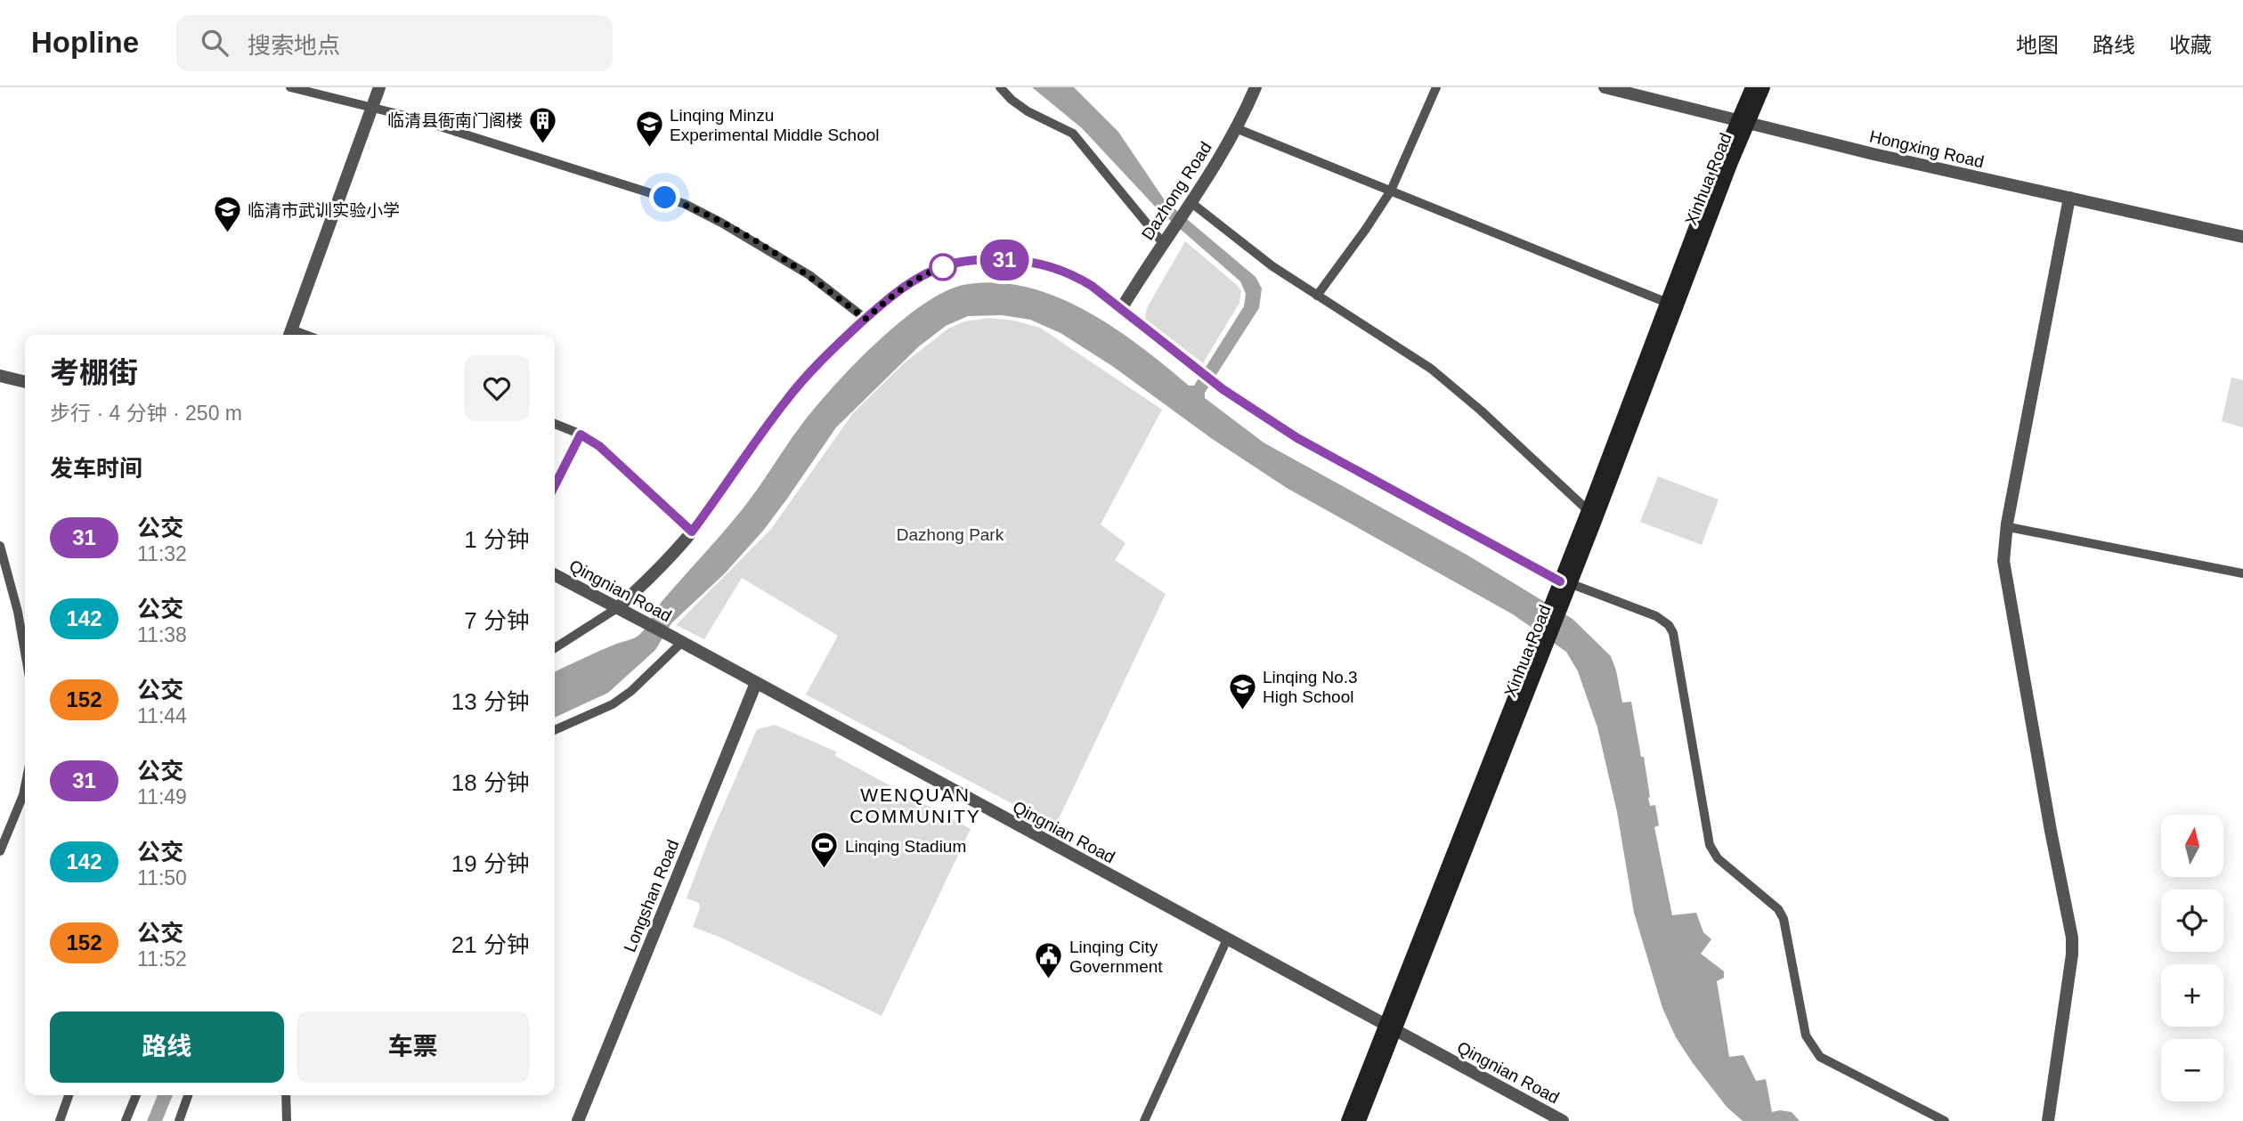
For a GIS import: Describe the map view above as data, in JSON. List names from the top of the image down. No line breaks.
{"streets":{"main road":["Xinhua Road"],"street":["Hongxing Road","Dazhong Road","Qingnian Road","Longshan Road"]},"crossings":[["Hongxing Road","Xinhua Road"],["Xinhua Road","Qingnian Road"],["Qingnian Road","Longshan Road"]],"districts":["WENQUAN COMMUNITY"],"parks":["Dazhong Park"],"places":{"building":["临清县衙南门阁楼"],"school or university":["Linqing Minzu Experimental Middle School","临清市武训实验小学","Linqing No.3 High School"],"sports":["Linqing Stadium"],"public building":["Linqing City Government"]},"lines":["bus line 31"],"north":"top","page":{"header":"Hopline","search":"搜索地点","nav":["地图","路线","收藏"],"on_map":"31","heading":[["考棚街","步行 · 4 分钟 · 250 m"],"发车时间"],"list":[{"mark":"31","name":"公交","note":"11:32","value":"1 分钟"},{"mark":"142","name":"公交","note":"11:38","value":"7 分钟"},{"mark":"152","name":"公交","note":"11:44","value":"13 分钟"},{"mark":"31","name":"公交","note":"11:49","value":"18 分钟"},{"mark":"142","name":"公交","note":"11:50","value":"19 分钟"},{"mark":"152","name":"公交","note":"11:52","value":"21 分钟"}],"map_buttons":["+","−"],"buttons":["路线","车票"]}}
